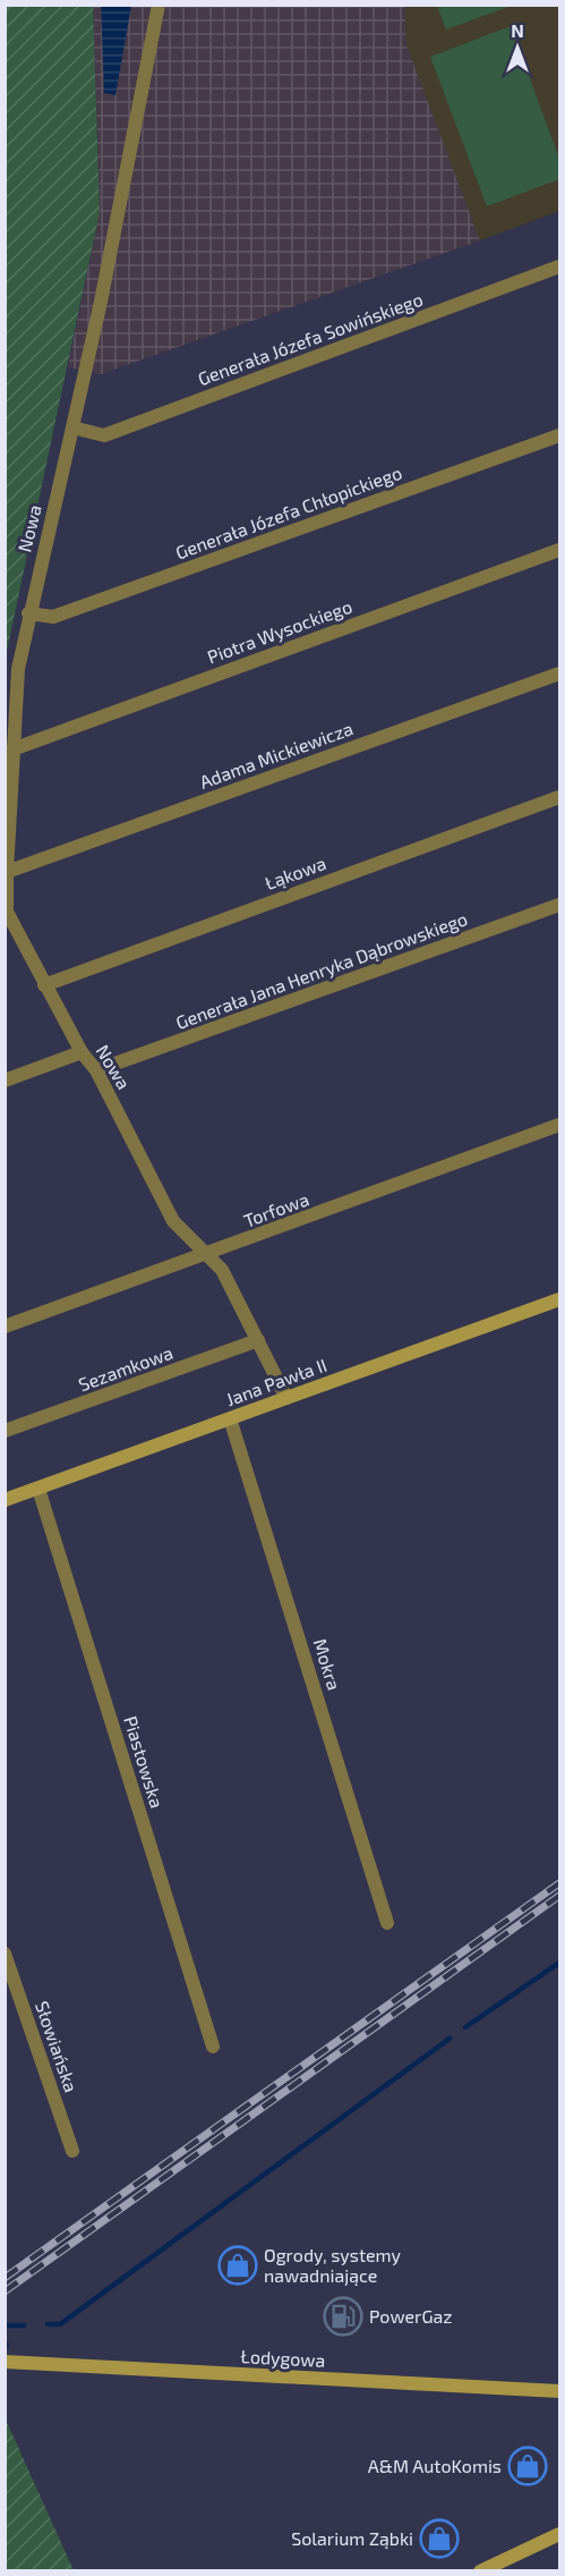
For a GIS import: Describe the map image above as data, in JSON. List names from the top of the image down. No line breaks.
{"streets":{"street":["Generała Józefa Sowińskiego","Generała Józefa Chłopickiego","Nowa","Piotra Wysockiego","Adama Mickiewicza","Łąkowa","Generała Jana Henryka Dąbrowskiego","Torfowa","Sezamkowa","Jana Pawła II","Mokra","Piastowska","Słowiańska","Łodygowa"]},"crossings":[["Generała Józefa Sowińskiego","Nowa"],["Generała Józefa Chłopickiego","Nowa"],["Nowa","Piotra Wysockiego"],["Nowa","Adama Mickiewicza"],["Nowa","Łąkowa"],["Nowa","Generała Jana Henryka Dąbrowskiego"],["Nowa","Torfowa"],["Nowa","Sezamkowa"],["Nowa","Jana Pawła II"],["Jana Pawła II","Mokra"],["Jana Pawła II","Piastowska"]],"places":{"shop":["Ogrody, systemy nawadniające","A&M AutoKomis","Solarium Ząbki"],"fuel station":["PowerGaz"]},"north":"top"}
